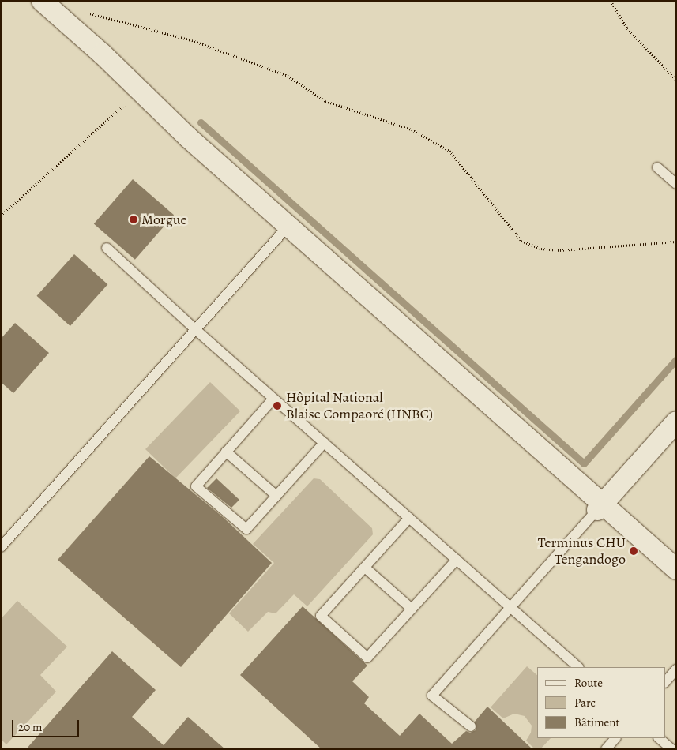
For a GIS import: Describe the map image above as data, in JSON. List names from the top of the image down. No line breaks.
{"places":["Morgue","Hôpital National Blaise Compaoré (HNBC)","Terminus CHU Tengandogo"],"legend":["Route","Parc","Bâtiment"],"scale_bar":"20 m"}
